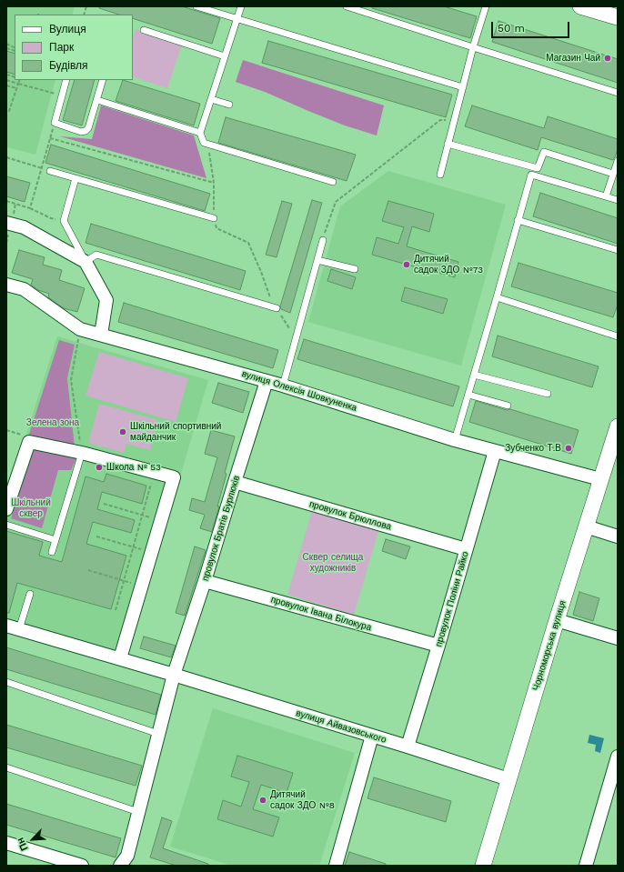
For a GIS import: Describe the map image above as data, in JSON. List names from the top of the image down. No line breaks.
{"streets":{"street":["вулиця Олексія Шовкуненка","провулок Брюллова","провулок Братів Бурлюків","провулок Поліни Райко","провулок Івана Білокура","Чорноморська вулиця","вулиця Айвазовського"]},"crossings":[["вулиця Олексія Шовкуненка","провулок Братів Бурлюків"],["вулиця Олексія Шовкуненка","провулок Поліни Райко"],["вулиця Олексія Шовкуненка","Чорноморська вулиця"],["провулок Брюллова","провулок Братів Бурлюків"],["провулок Брюллова","провулок Поліни Райко"],["провулок Братів Бурлюків","провулок Івана Білокура"],["провулок Братів Бурлюків","вулиця Айвазовського"],["провулок Поліни Райко","провулок Івана Білокура"],["провулок Поліни Райко","вулиця Айвазовського"],["Чорноморська вулиця","вулиця Айвазовського"]],"parks":["Зелена зона","Шкільний сквер","Сквер селища художників"],"places":["Магазин Чай","Дитячий садок ЗДО №73","Шкільний спортивний майданчик","Зубченко Т.В","Школа № 53","Дитячий садок ЗДО №8"],"legend":["Вулиця","Парк","Будівля"],"scale_bar":"50 m","north":"bottom left"}
